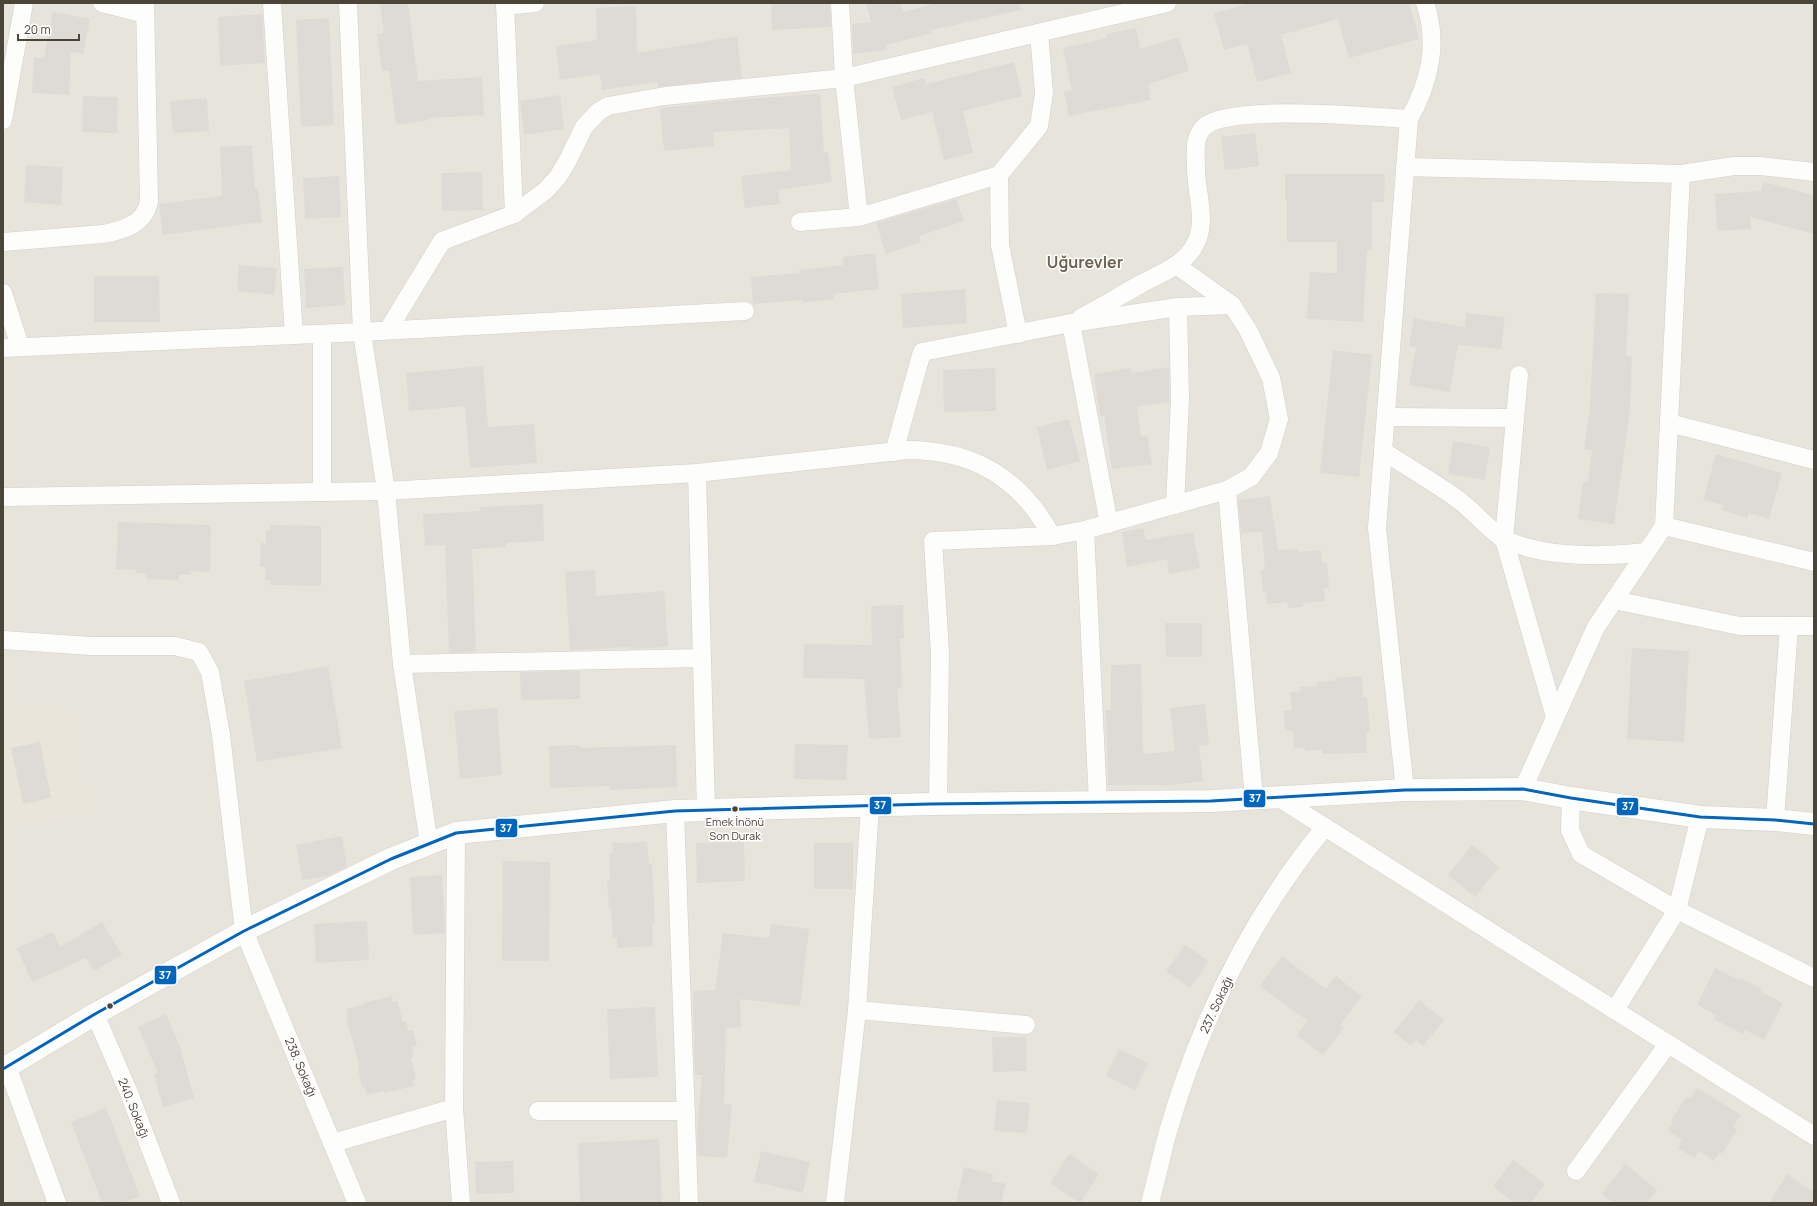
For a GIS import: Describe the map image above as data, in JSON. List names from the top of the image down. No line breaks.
{"streets":{"street":["237. Sokağı","238. Sokağı","240. Sokağı"]},"districts":["Uğurevler"],"places":["Emek İnönü Son Durak"],"lines":["transit line 37"],"scale_bar":"20 m"}
